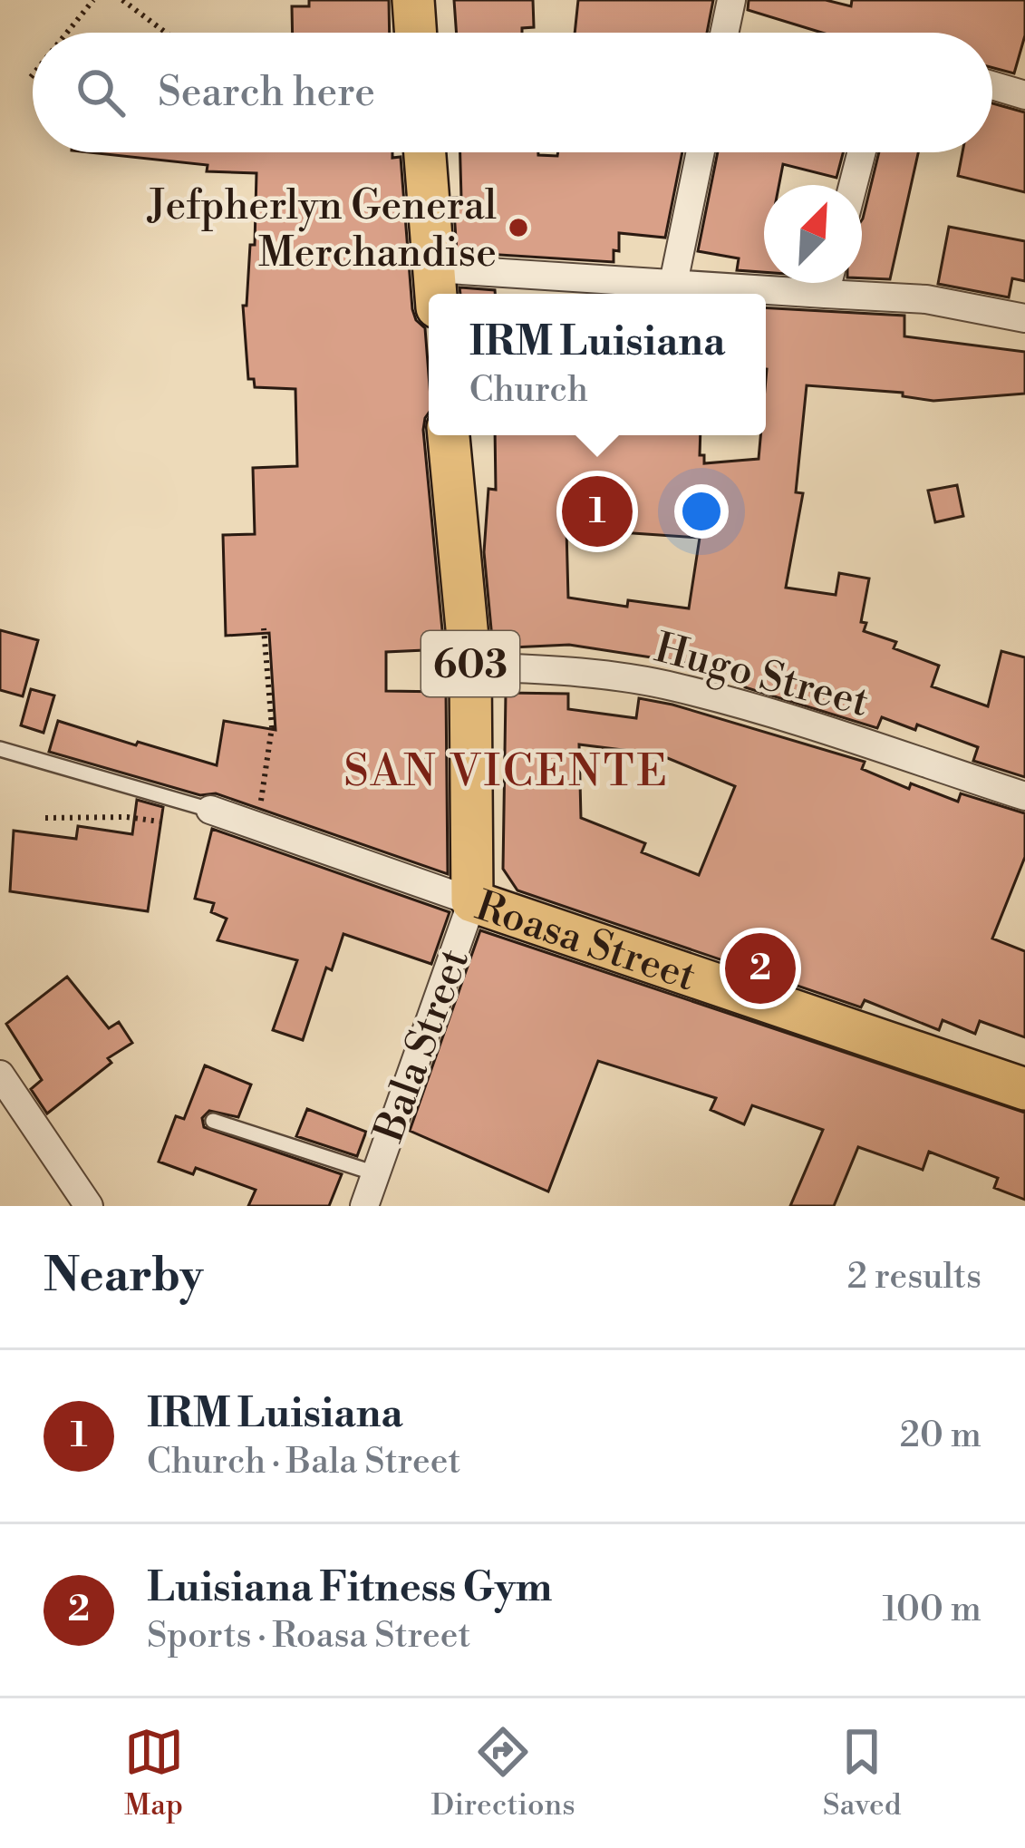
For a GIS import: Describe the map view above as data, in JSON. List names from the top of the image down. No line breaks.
{"streets":{"main road":["603","Roasa Street","Bala Street"],"street":["Hugo Street"]},"crossings":[["Hugo Street","Bala Street"],["Roasa Street","Bala Street"]],"districts":["SAN VICENTE"],"places":["Jefpherlyn General Merchandise"],"north":"top right","page":{"search":"Search here","popup":["IRM Luisiana","Church"],"pins":["1","2"],"heading":["Nearby","2 results"],"list":[{"mark":"1","name":"IRM Luisiana","note":"Church · Bala Street","value":"20 m"},{"mark":"2","name":"Luisiana Fitness Gym","note":"Sports · Roasa Street","value":"100 m"}],"nav":["Map","Directions","Saved"]}}
